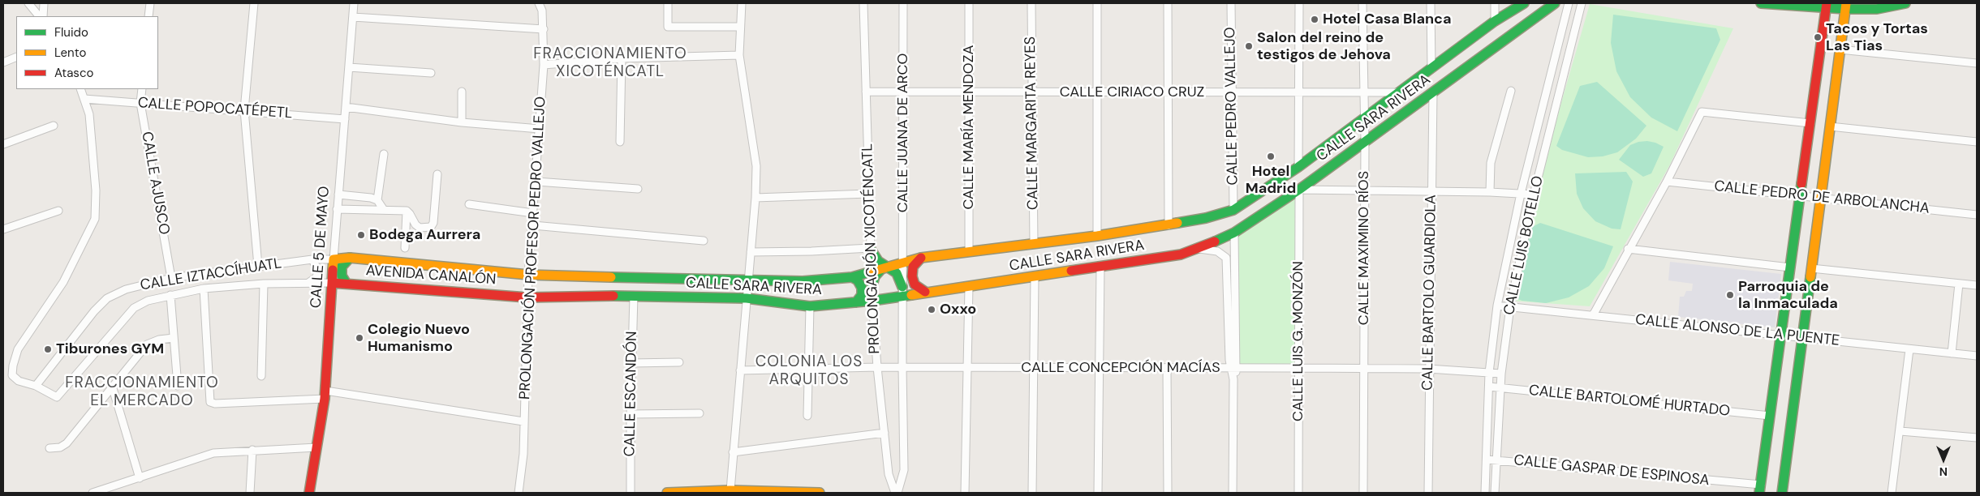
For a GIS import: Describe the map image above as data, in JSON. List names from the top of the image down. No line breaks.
{"streets":{"street":["CALLE CIRIACO CRUZ","CALLE PEDRO VALLEJO","CALLE POPOCATÉPETL","CALLE SARA RIVERA","CALLE MARGARITA REYES","CALLE MARÍA MENDOZA","CALLE JUANA DE ARCO","CALLE AJUSCO","CALLE PEDRO DE ARBOLANCHA","CALLE LUIS BOTELLO","CALLE 5 DE MAYO","PROLONGACIÓN PROFESOR PEDRO VALLEJO","CALLE MAXIMINO RÍOS","PROLONGACIÓN XICOTÉNCATL","CALLE IZTACCÍHUATL","AVENIDA CANALÓN","CALLE BARTOLO GUARDIOLA","CALLE ALONSO DE LA PUENTE","CALLE LUIS G. MONZÓN","CALLE CONCEPCIÓN MACÍAS","CALLE ESCANDÓN","CALLE BARTOLOMÉ HURTADO","CALLE GASPAR DE ESPINOSA"]},"crossings":[["CALLE CIRIACO CRUZ","CALLE PEDRO VALLEJO"],["CALLE CIRIACO CRUZ","CALLE SARA RIVERA"],["CALLE CIRIACO CRUZ","CALLE MARGARITA REYES"],["CALLE CIRIACO CRUZ","CALLE MARÍA MENDOZA"],["CALLE CIRIACO CRUZ","CALLE JUANA DE ARCO"],["CALLE CIRIACO CRUZ","CALLE MAXIMINO RÍOS"],["CALLE CIRIACO CRUZ","PROLONGACIÓN XICOTÉNCATL"],["CALLE PEDRO VALLEJO","CALLE SARA RIVERA"],["CALLE POPOCATÉPETL","CALLE AJUSCO"],["CALLE POPOCATÉPETL","CALLE 5 DE MAYO"],["CALLE SARA RIVERA","CALLE MARGARITA REYES"],["CALLE SARA RIVERA","CALLE MARÍA MENDOZA"],["CALLE SARA RIVERA","CALLE JUANA DE ARCO"],["CALLE SARA RIVERA","PROLONGACIÓN PROFESOR PEDRO VALLEJO"],["CALLE SARA RIVERA","CALLE MAXIMINO RÍOS"],["CALLE SARA RIVERA","PROLONGACIÓN XICOTÉNCATL"],["CALLE SARA RIVERA","AVENIDA CANALÓN"],["CALLE SARA RIVERA","CALLE BARTOLO GUARDIOLA"],["CALLE SARA RIVERA","CALLE LUIS G. MONZÓN"],["CALLE SARA RIVERA","CALLE ESCANDÓN"],["CALLE JUANA DE ARCO","PROLONGACIÓN XICOTÉNCATL"],["CALLE AJUSCO","CALLE IZTACCÍHUATL"],["CALLE LUIS BOTELLO","CALLE ALONSO DE LA PUENTE"],["CALLE LUIS BOTELLO","CALLE CONCEPCIÓN MACÍAS"],["CALLE LUIS BOTELLO","CALLE BARTOLOMÉ HURTADO"],["CALLE LUIS BOTELLO","CALLE GASPAR DE ESPINOSA"],["CALLE 5 DE MAYO","CALLE IZTACCÍHUATL"],["CALLE 5 DE MAYO","AVENIDA CANALÓN"],["PROLONGACIÓN PROFESOR PEDRO VALLEJO","AVENIDA CANALÓN"],["CALLE MAXIMINO RÍOS","CALLE CONCEPCIÓN MACÍAS"],["PROLONGACIÓN XICOTÉNCATL","CALLE CONCEPCIÓN MACÍAS"],["CALLE IZTACCÍHUATL","AVENIDA CANALÓN"],["CALLE BARTOLO GUARDIOLA","CALLE CONCEPCIÓN MACÍAS"],["CALLE LUIS G. MONZÓN","CALLE CONCEPCIÓN MACÍAS"]],"districts":["FRACCIONAMIENTO XICOTÉNCATL","COLONIA LOS ARQUITOS","FRACCIONAMIENTO EL MERCADO"],"places":["Hotel Casa Blanca","Tacos y Tortas Las Tias","Salon del reino de testigos de Jehova","Hotel Madrid","Bodega Aurrera","Parroquia de la Inmaculada","Oxxo","Colegio Nuevo Humanismo","Tiburones GYM"],"legend":["Fluido","Lento","Atasco"],"north":"bottom"}
